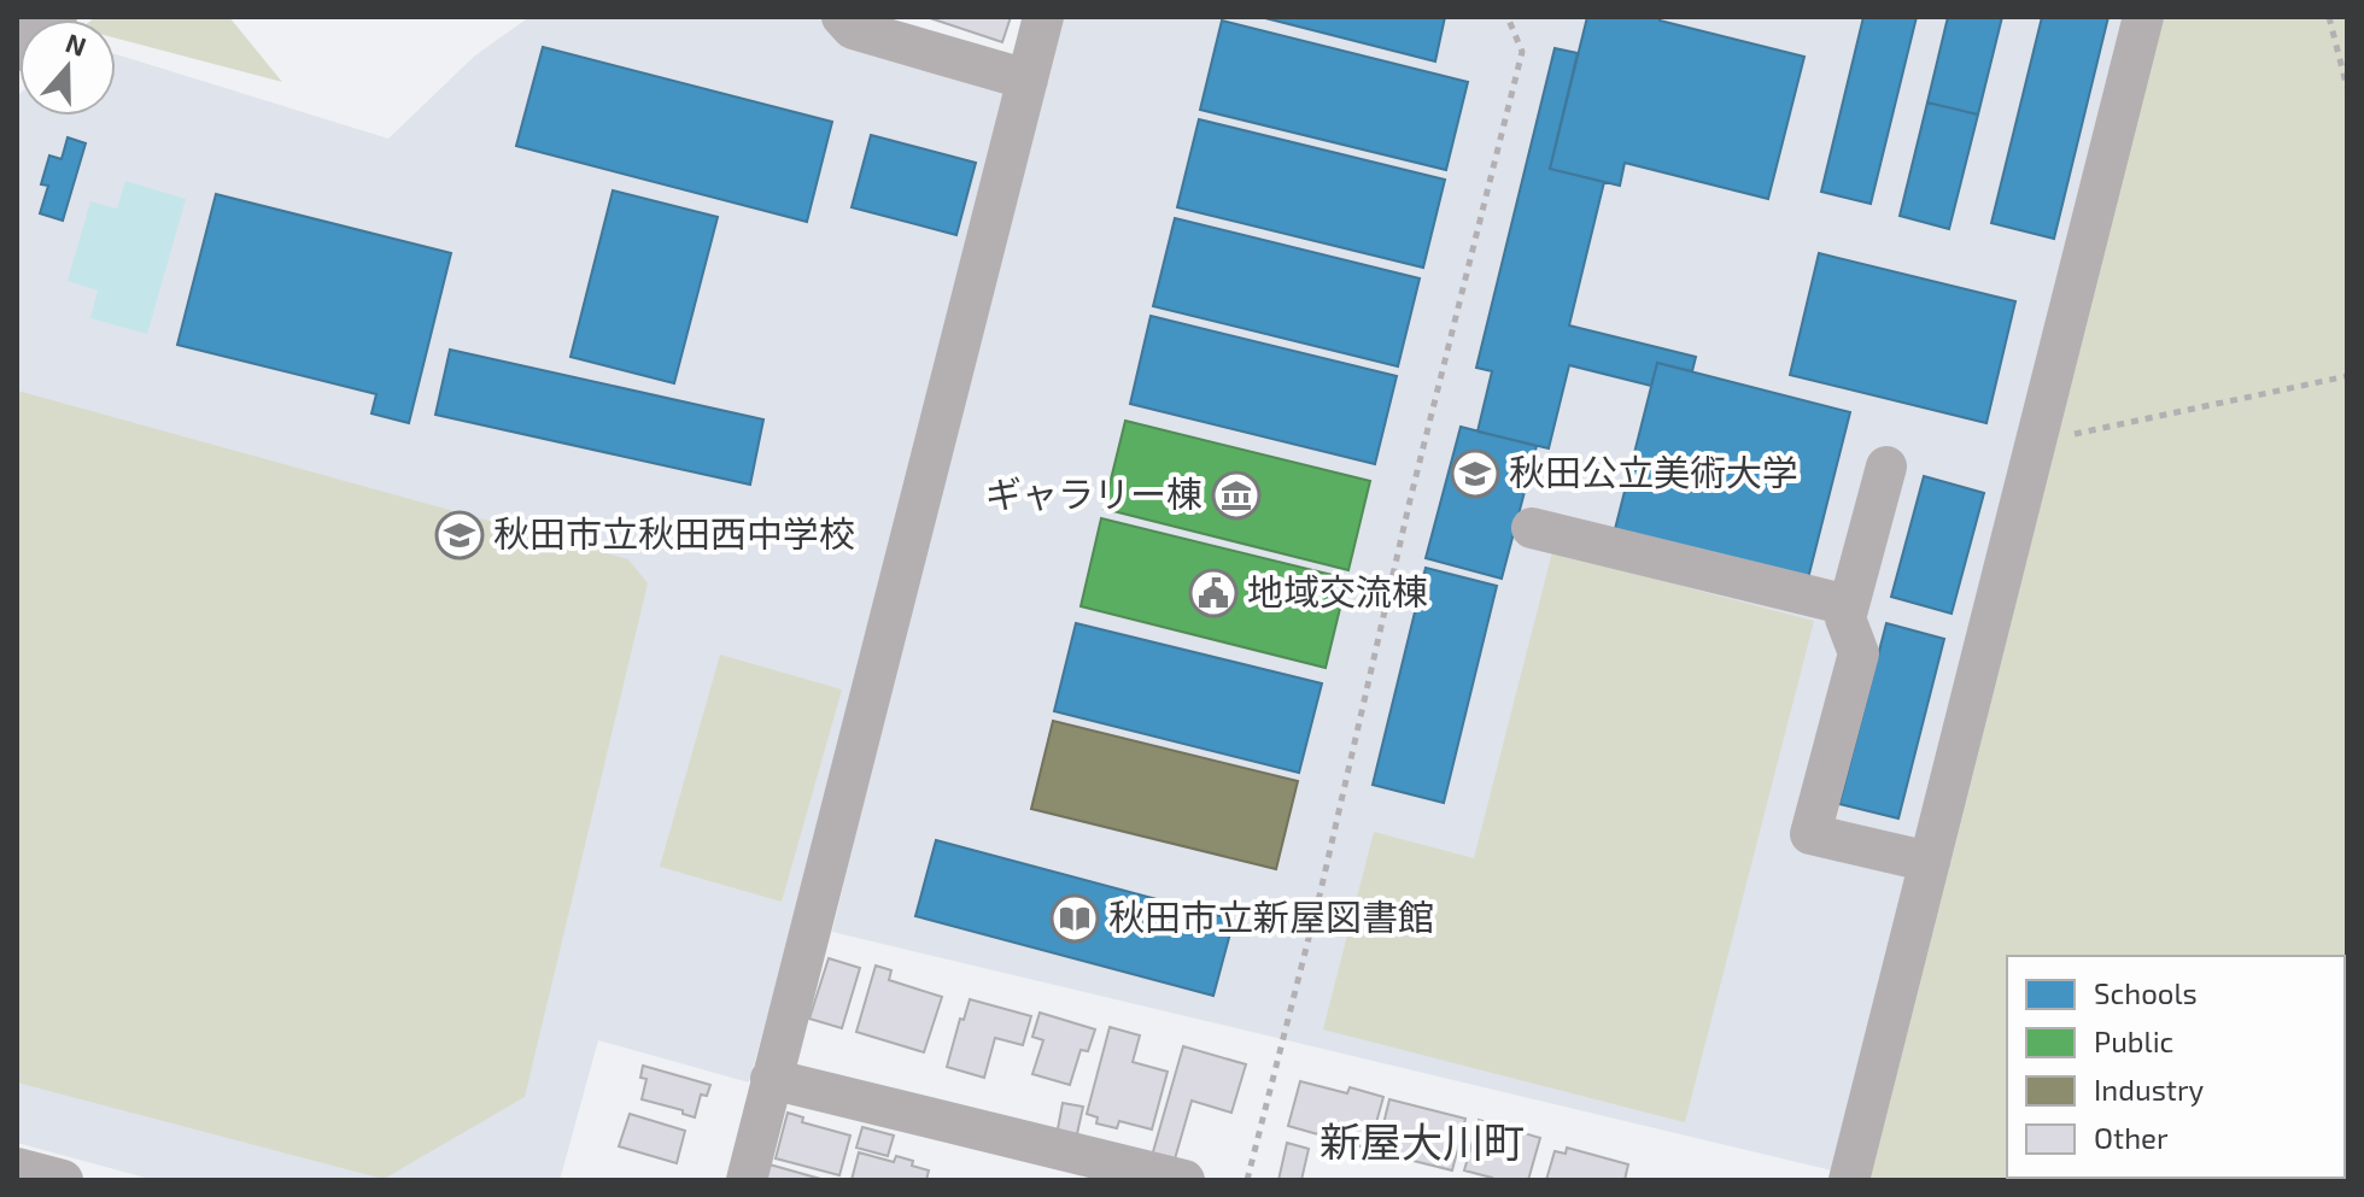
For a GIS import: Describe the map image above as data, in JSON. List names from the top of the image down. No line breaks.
{"districts":["新屋大川町"],"places":{"school or university":["秋田公立美術大学","秋田市立秋田西中学校"],"museum":["ギャラリー棟"],"public building":["地域交流棟"],"library":["秋田市立新屋図書館"]},"legend":["Schools","Public","Industry","Other"],"north":"top"}
